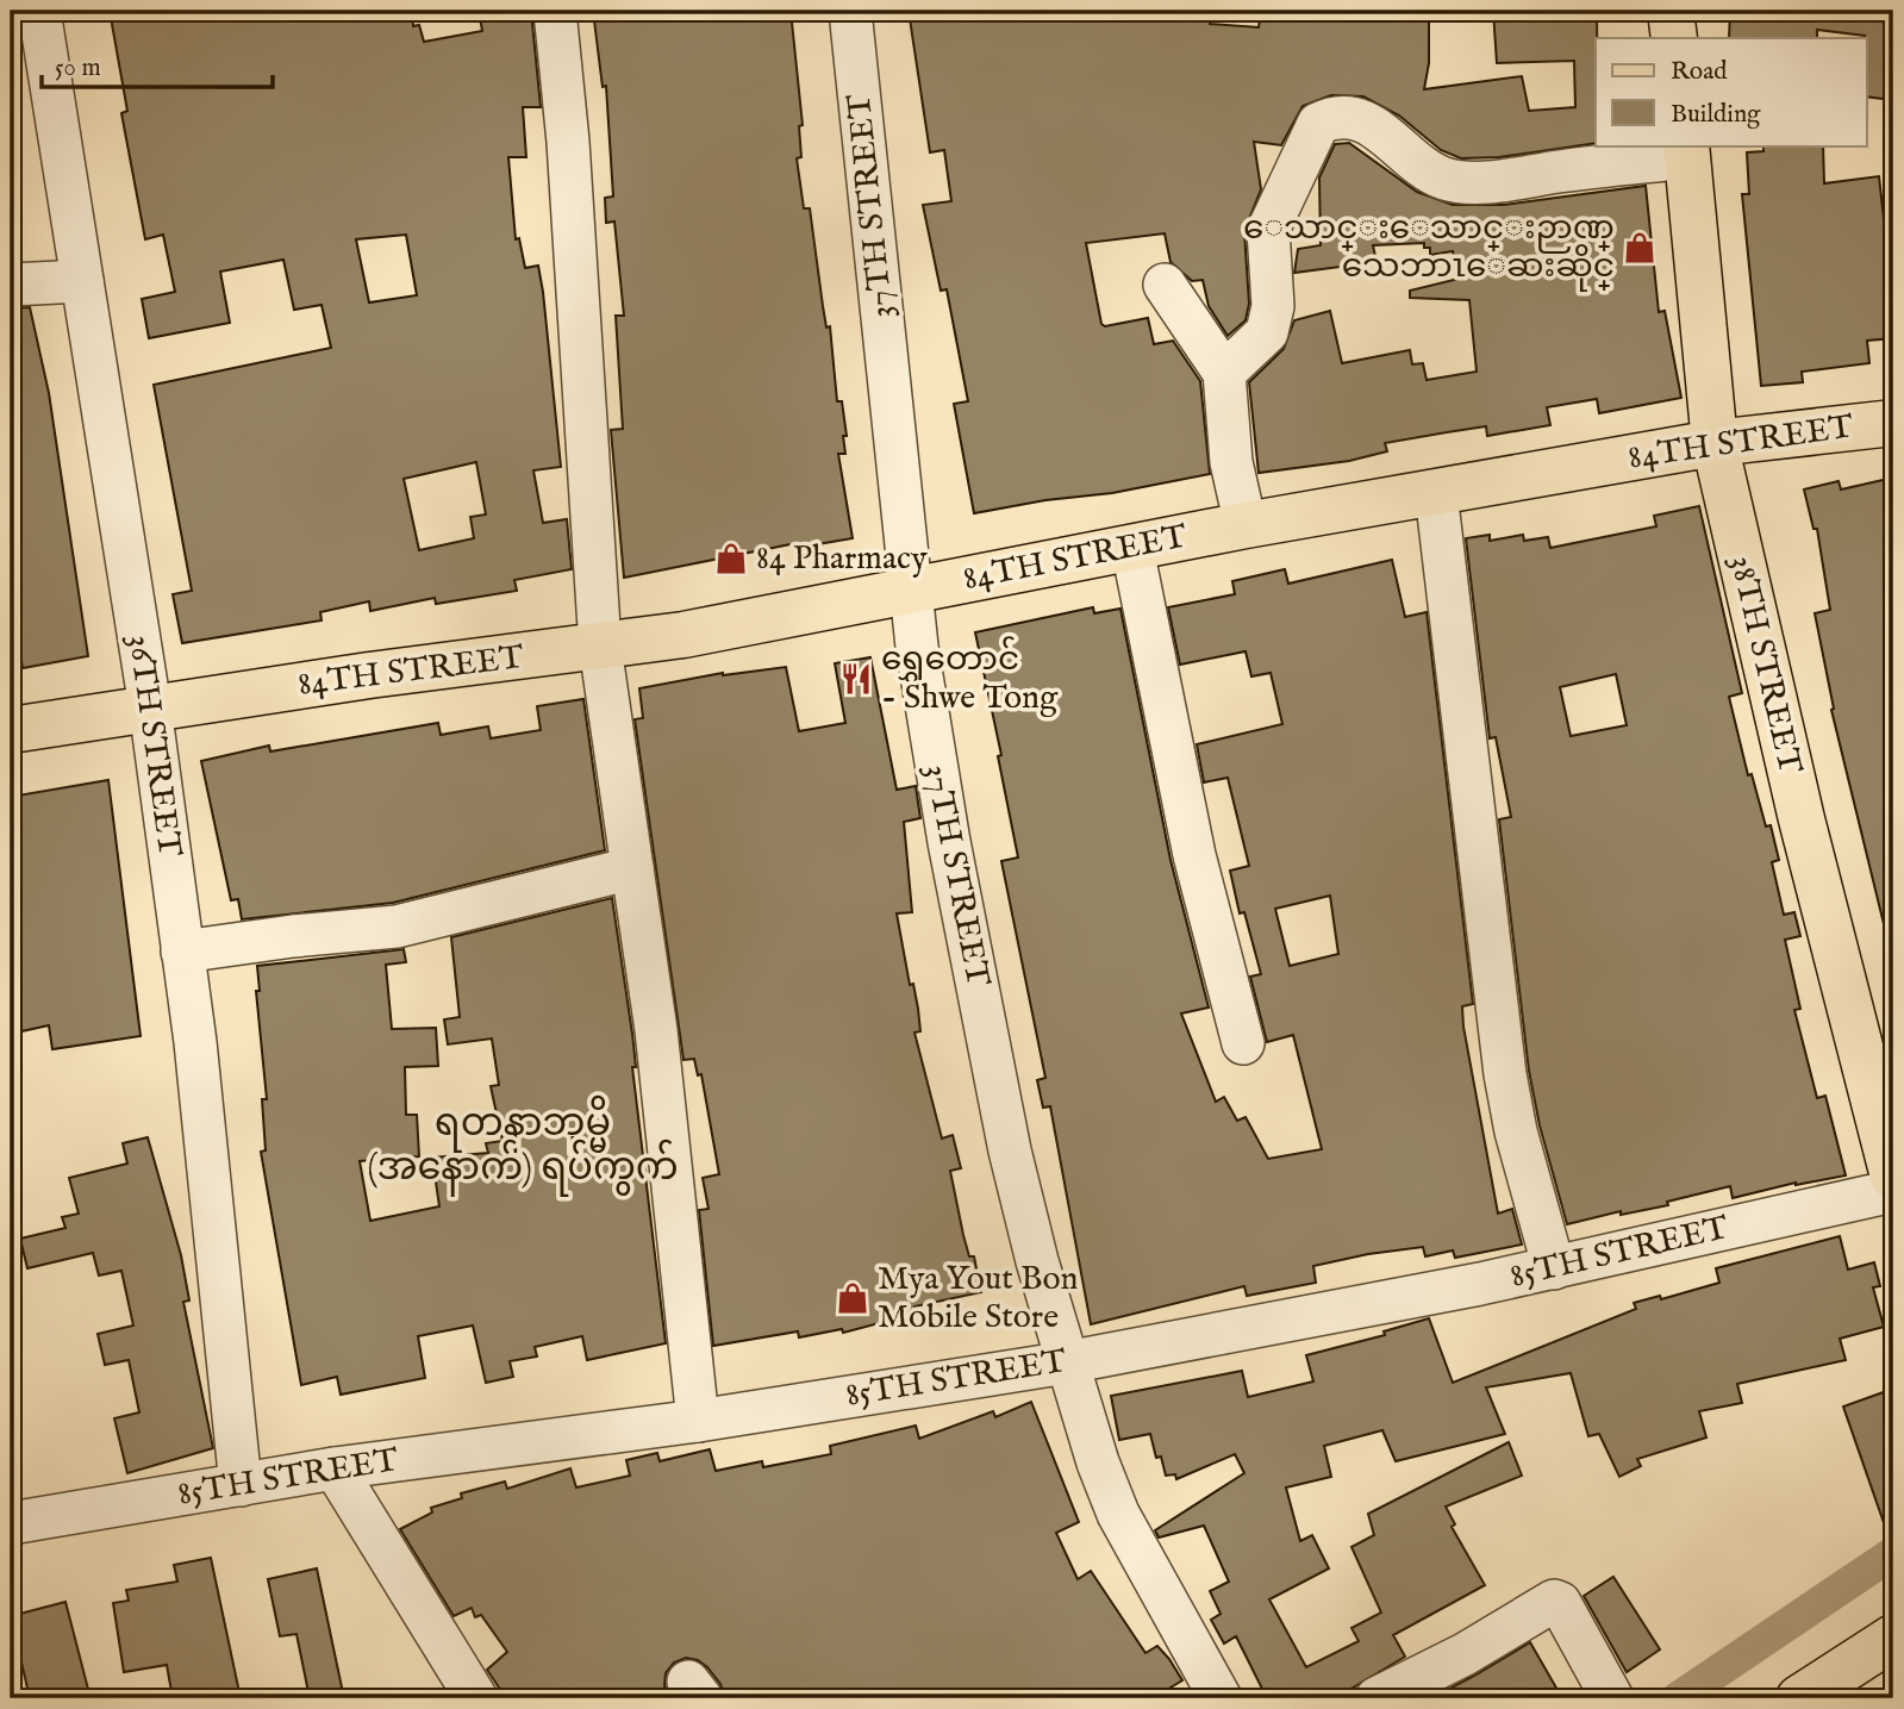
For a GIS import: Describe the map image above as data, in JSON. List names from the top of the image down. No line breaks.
{"streets":{"main road":["84TH STREET","38TH STREET"],"street":["37TH STREET","36TH STREET","85TH STREET"]},"crossings":[["37TH STREET","84TH STREET"],["37TH STREET","85TH STREET"],["84TH STREET","38TH STREET"],["84TH STREET","36TH STREET"],["36TH STREET","85TH STREET"]],"districts":["ရတနာဘုမ္မိ (အနောက်) ရပ်ကွက်"],"places":{"shop":["ေသာင္းေသာင္းဉာဏ္ သေဘာၤေဆးဆိုင္","84 Pharmacy","Mya Yout Bon Mobile Store"],"restaurant":["ရွှေတောင် - Shwe Tong"]},"legend":["Road","Building"],"scale_bar":"50 m"}
